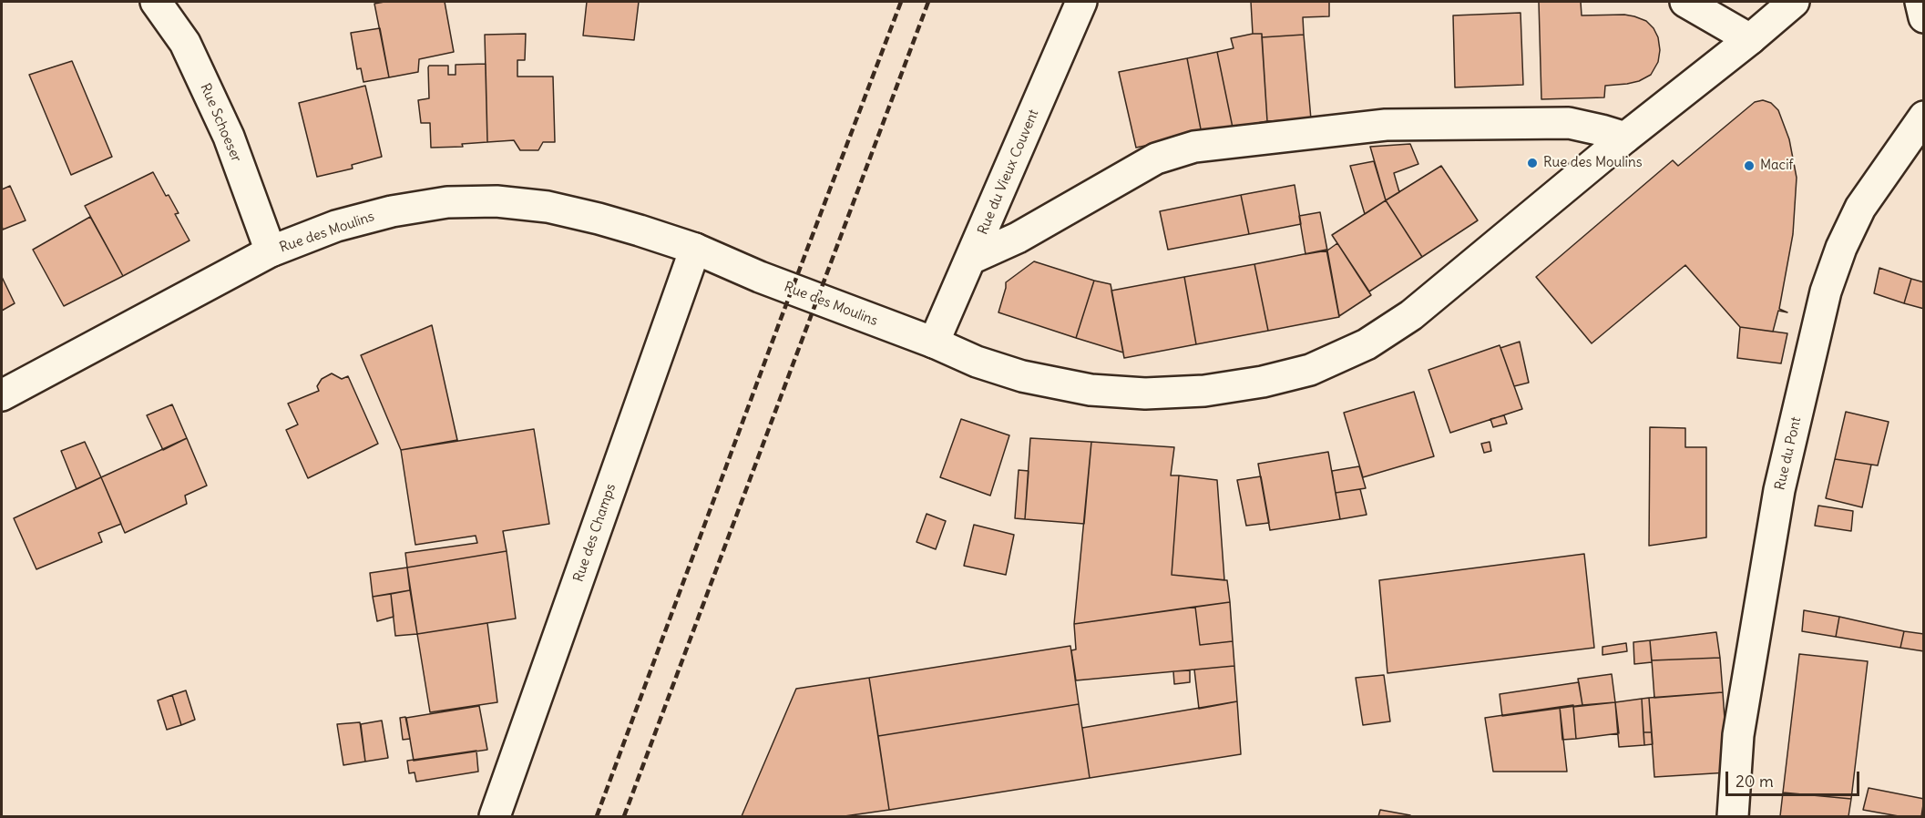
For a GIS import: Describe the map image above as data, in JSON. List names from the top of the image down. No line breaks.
{"streets":{"street":["Rue Schoeser","Rue du Vieux Couvent","Rue des Moulins","Rue du Pont","Rue des Champs"]},"crossings":[["Rue Schoeser","Rue des Moulins"],["Rue du Vieux Couvent","Rue des Moulins"],["Rue des Moulins","Rue des Champs"]],"places":["Rue des Moulins","Macif"],"scale_bar":"20 m"}
